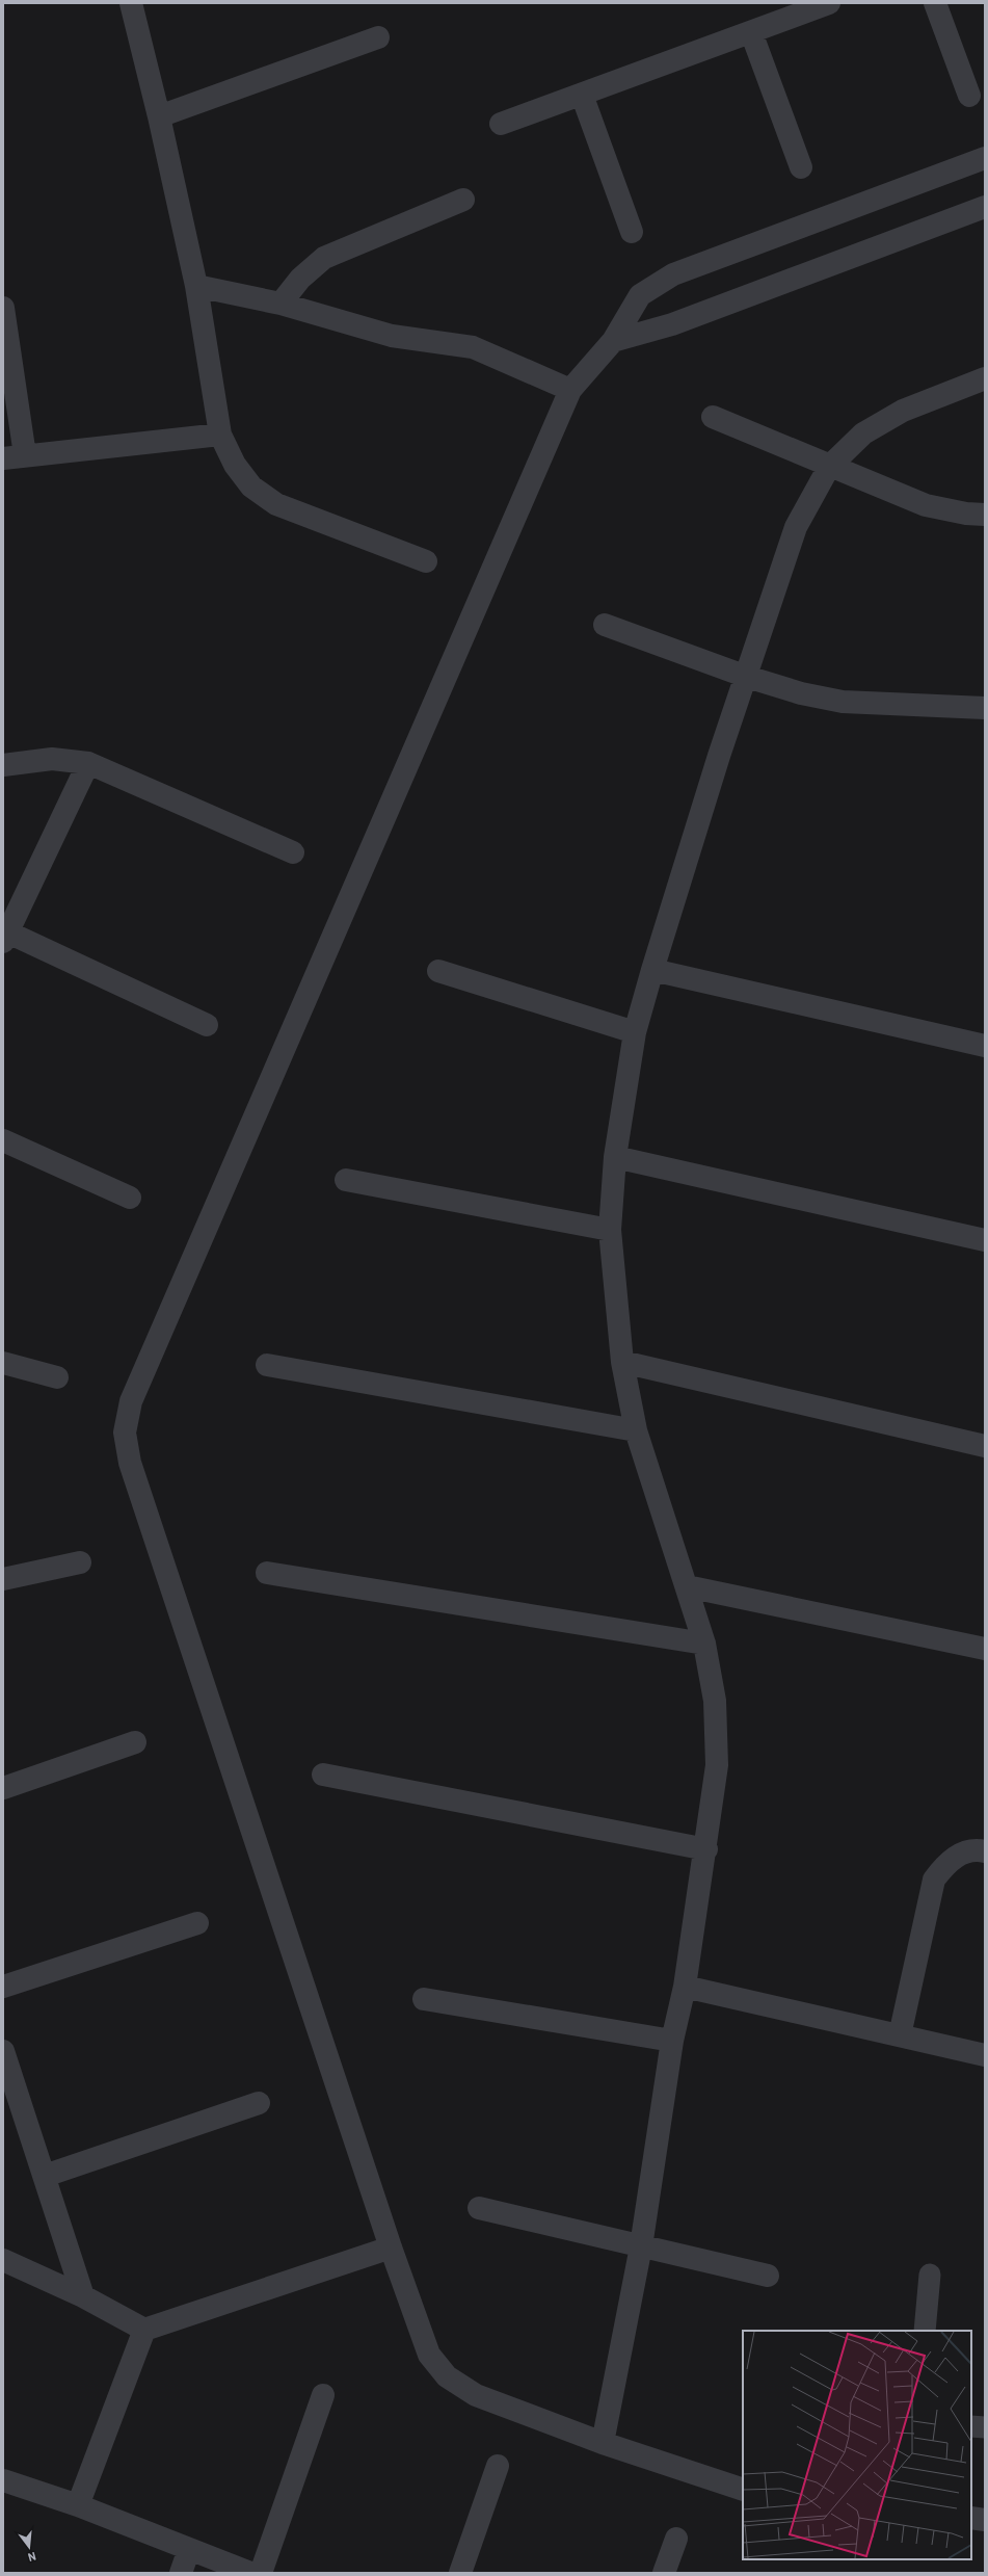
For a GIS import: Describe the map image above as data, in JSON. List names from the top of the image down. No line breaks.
{"north":"bottom"}
